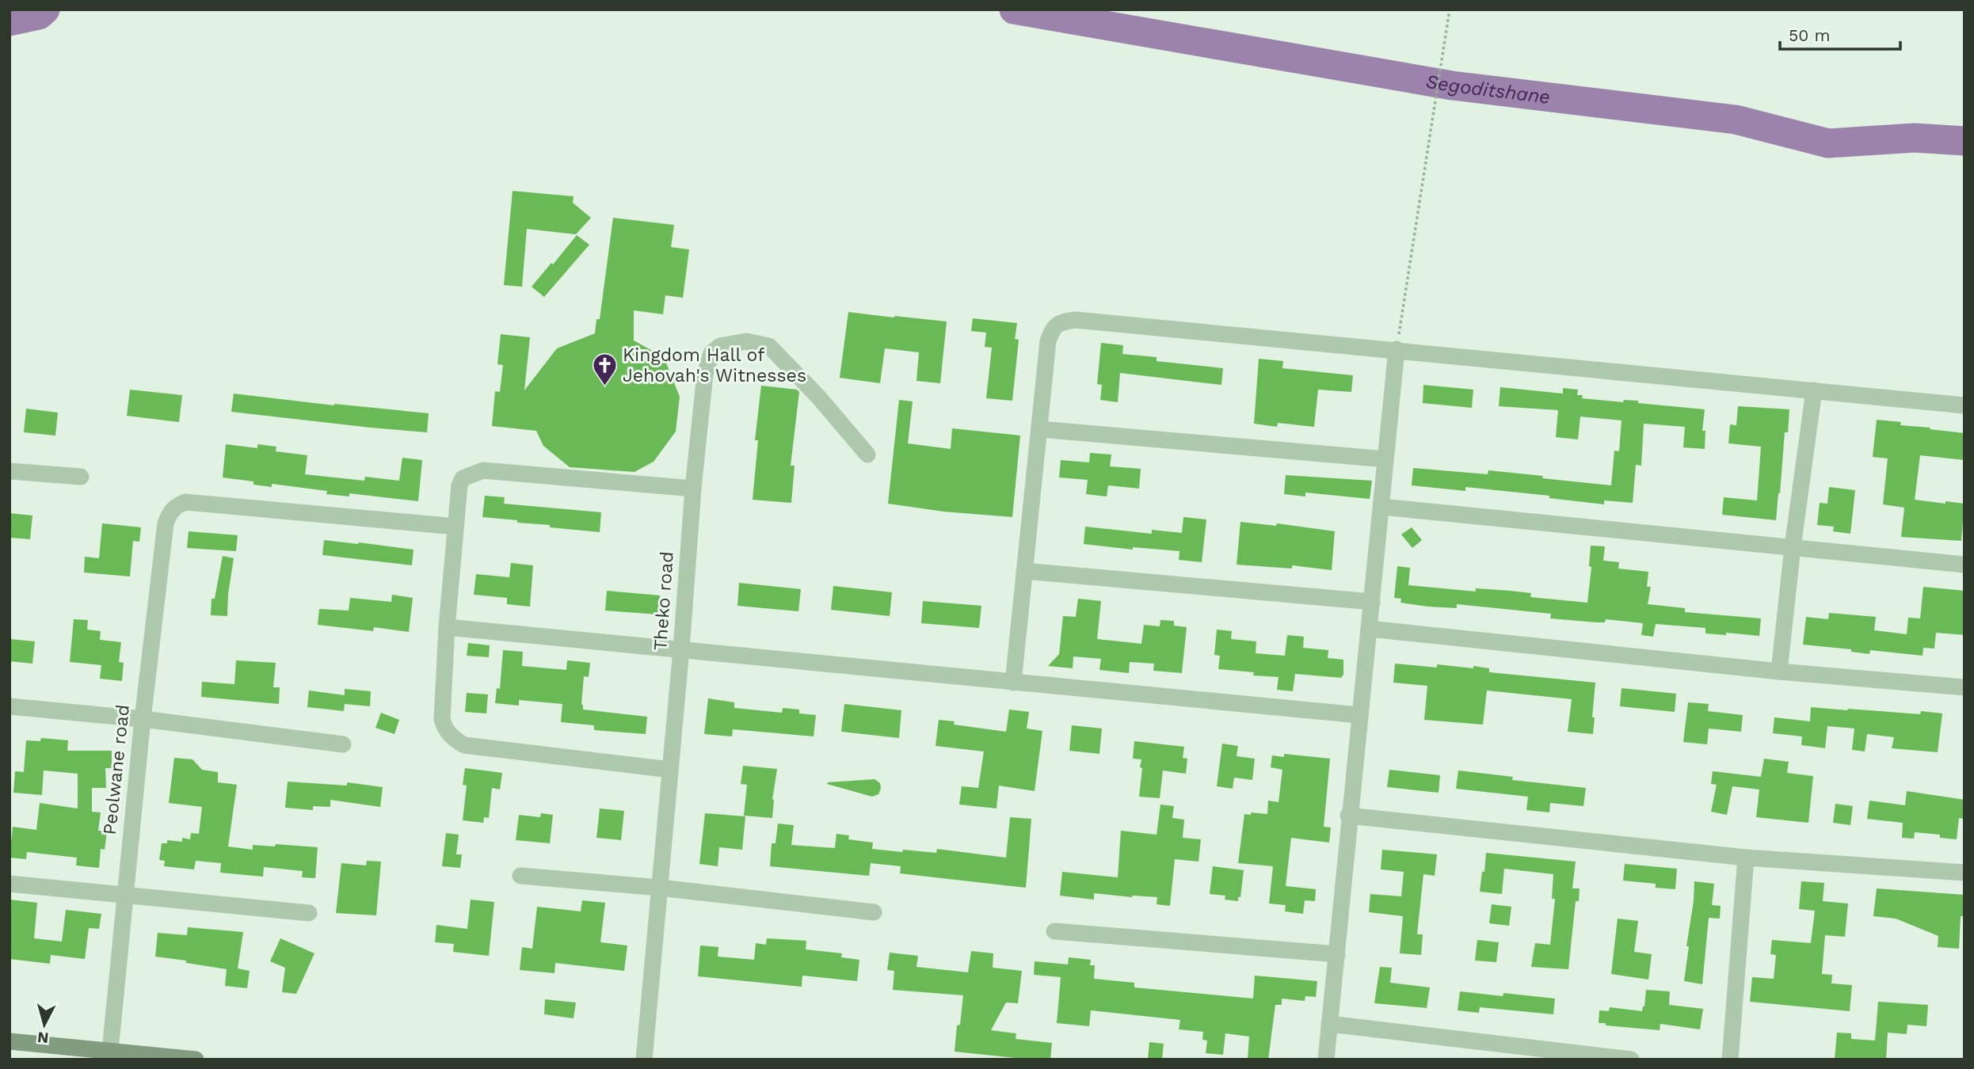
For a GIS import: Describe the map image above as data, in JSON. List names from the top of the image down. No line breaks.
{"streets":{"street":["Theko road","Peolwane road"]},"water":["Segoditshane"],"places":{"church":["Kingdom Hall of Jehovah's Witnesses"]},"scale_bar":"50 m","north":"bottom"}
